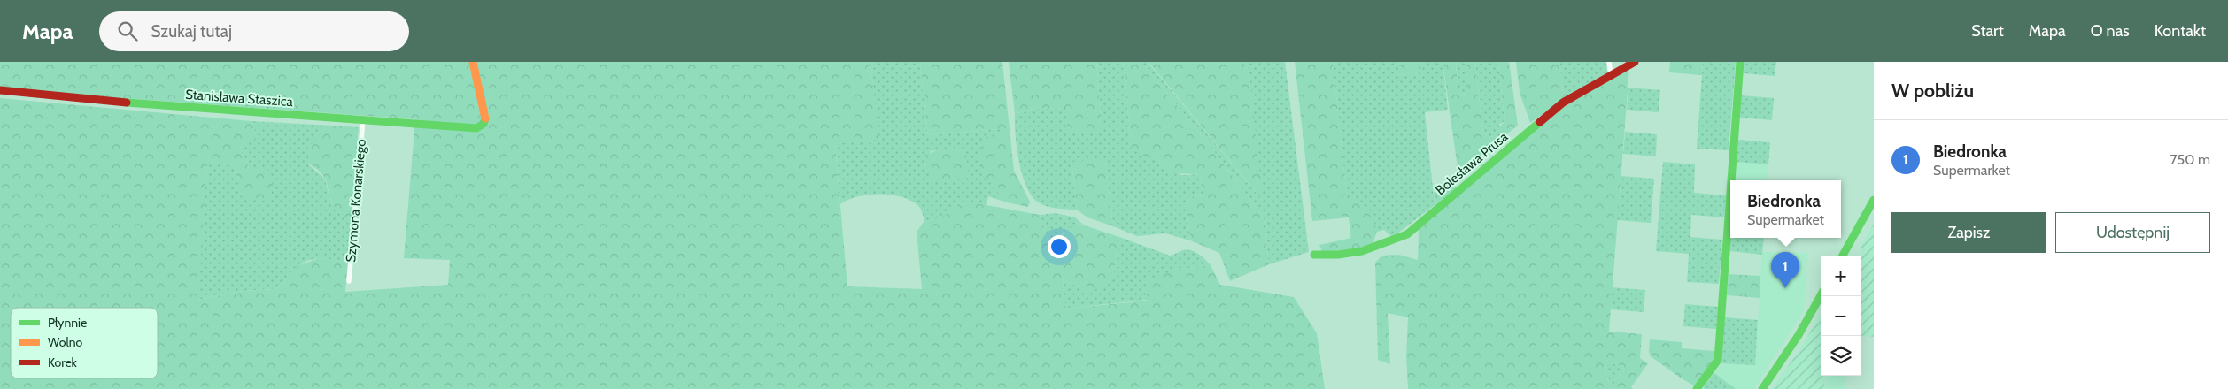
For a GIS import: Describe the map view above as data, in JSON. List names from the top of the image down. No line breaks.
{"streets":{"street":["Stanisława Staszica","Bolesława Prusa","Szymona Konarskiego"]},"crossings":[["Stanisława Staszica","Szymona Konarskiego"]],"legend":["Płynnie","Wolno","Korek"],"page":{"header":"Mapa","search":"Szukaj tutaj","nav":["Start","Mapa","O nas","Kontakt"],"heading":"W pobliżu","list":[{"mark":"1","name":"Biedronka","note":"Supermarket","value":"750 m"}],"popup":["Biedronka","Supermarket"],"buttons":["Zapisz","Udostępnij"],"pins":"1","map_buttons":["+","−"]}}
